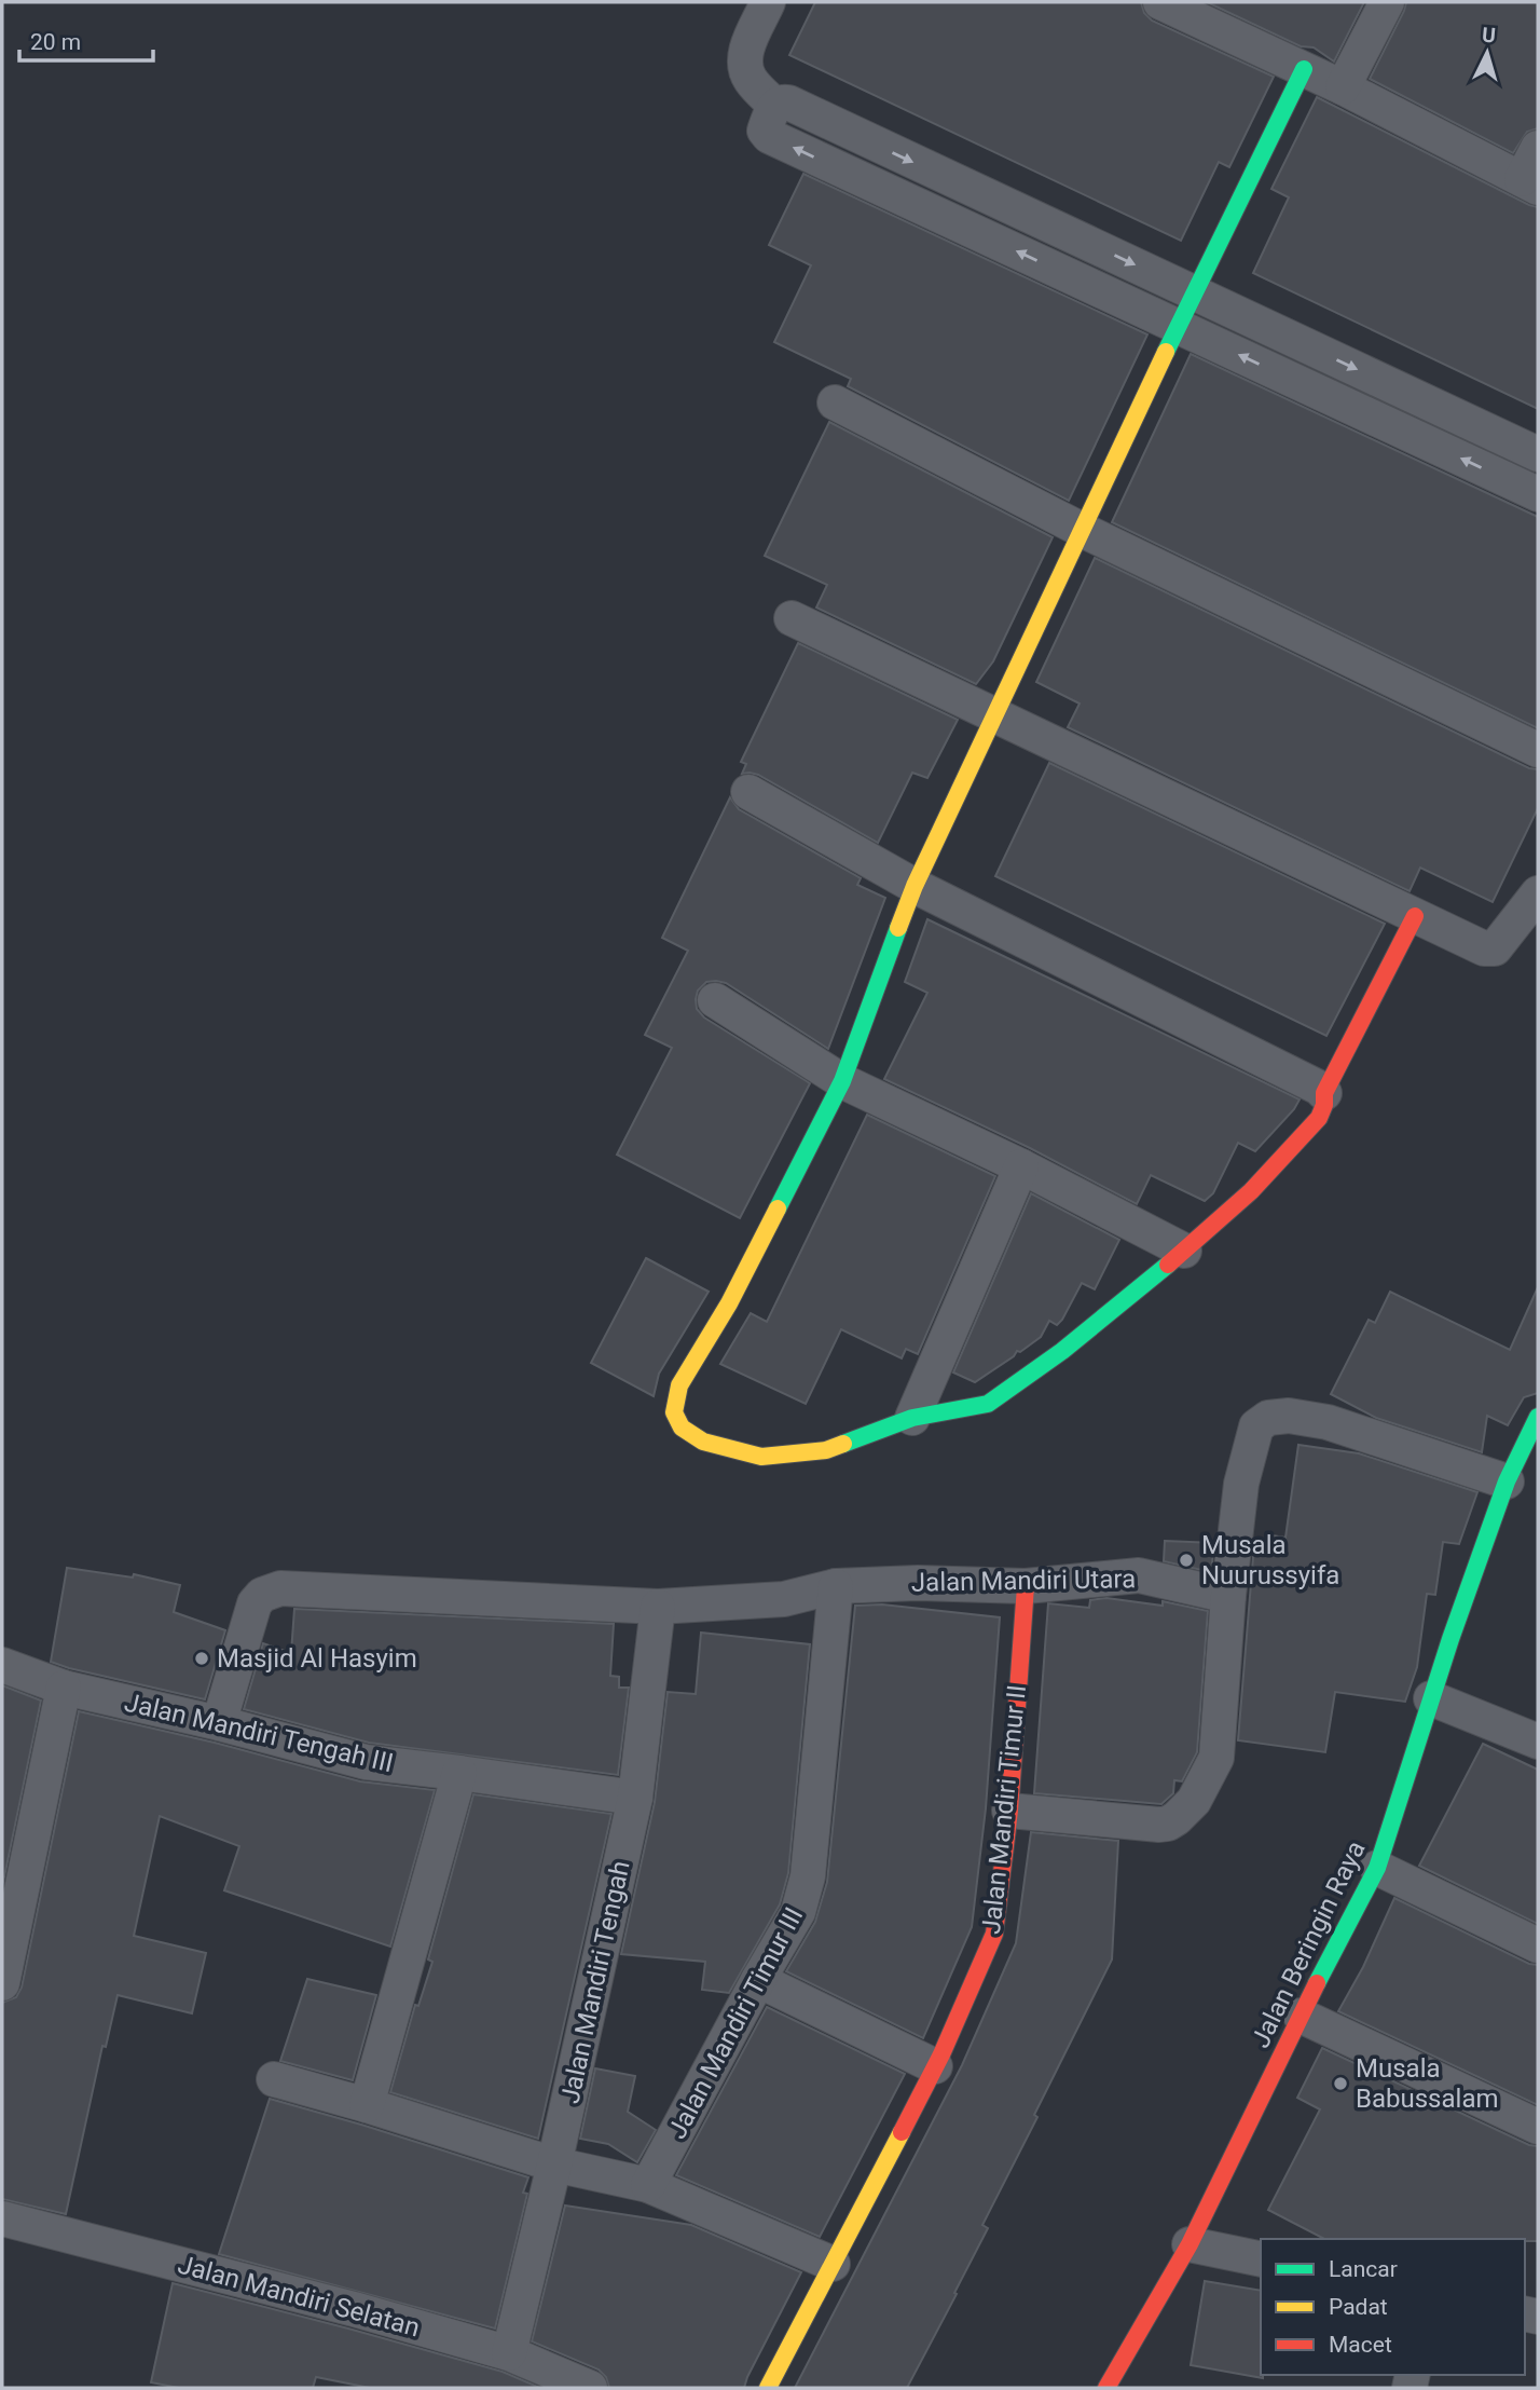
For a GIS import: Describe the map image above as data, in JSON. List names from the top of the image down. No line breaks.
{"streets":{"street":["Jalan Mandiri Utara","Jalan Mandiri Tengah III","Jalan Mandiri Timur II","Jalan Beringin Raya","Jalan Mandiri Tengah","Jalan Mandiri Timur III","Jalan Mandiri Selatan"]},"crossings":[["Jalan Mandiri Utara","Jalan Mandiri Timur II"],["Jalan Mandiri Utara","Jalan Mandiri Timur III"],["Jalan Mandiri Tengah III","Jalan Mandiri Tengah"],["Jalan Mandiri Tengah","Jalan Mandiri Selatan"]],"places":["Musala Nuurussyifa","Masjid Al Hasyim","Musala Babussalam"],"legend":["Lancar","Padat","Macet"],"scale_bar":"20 m","north":"top"}
